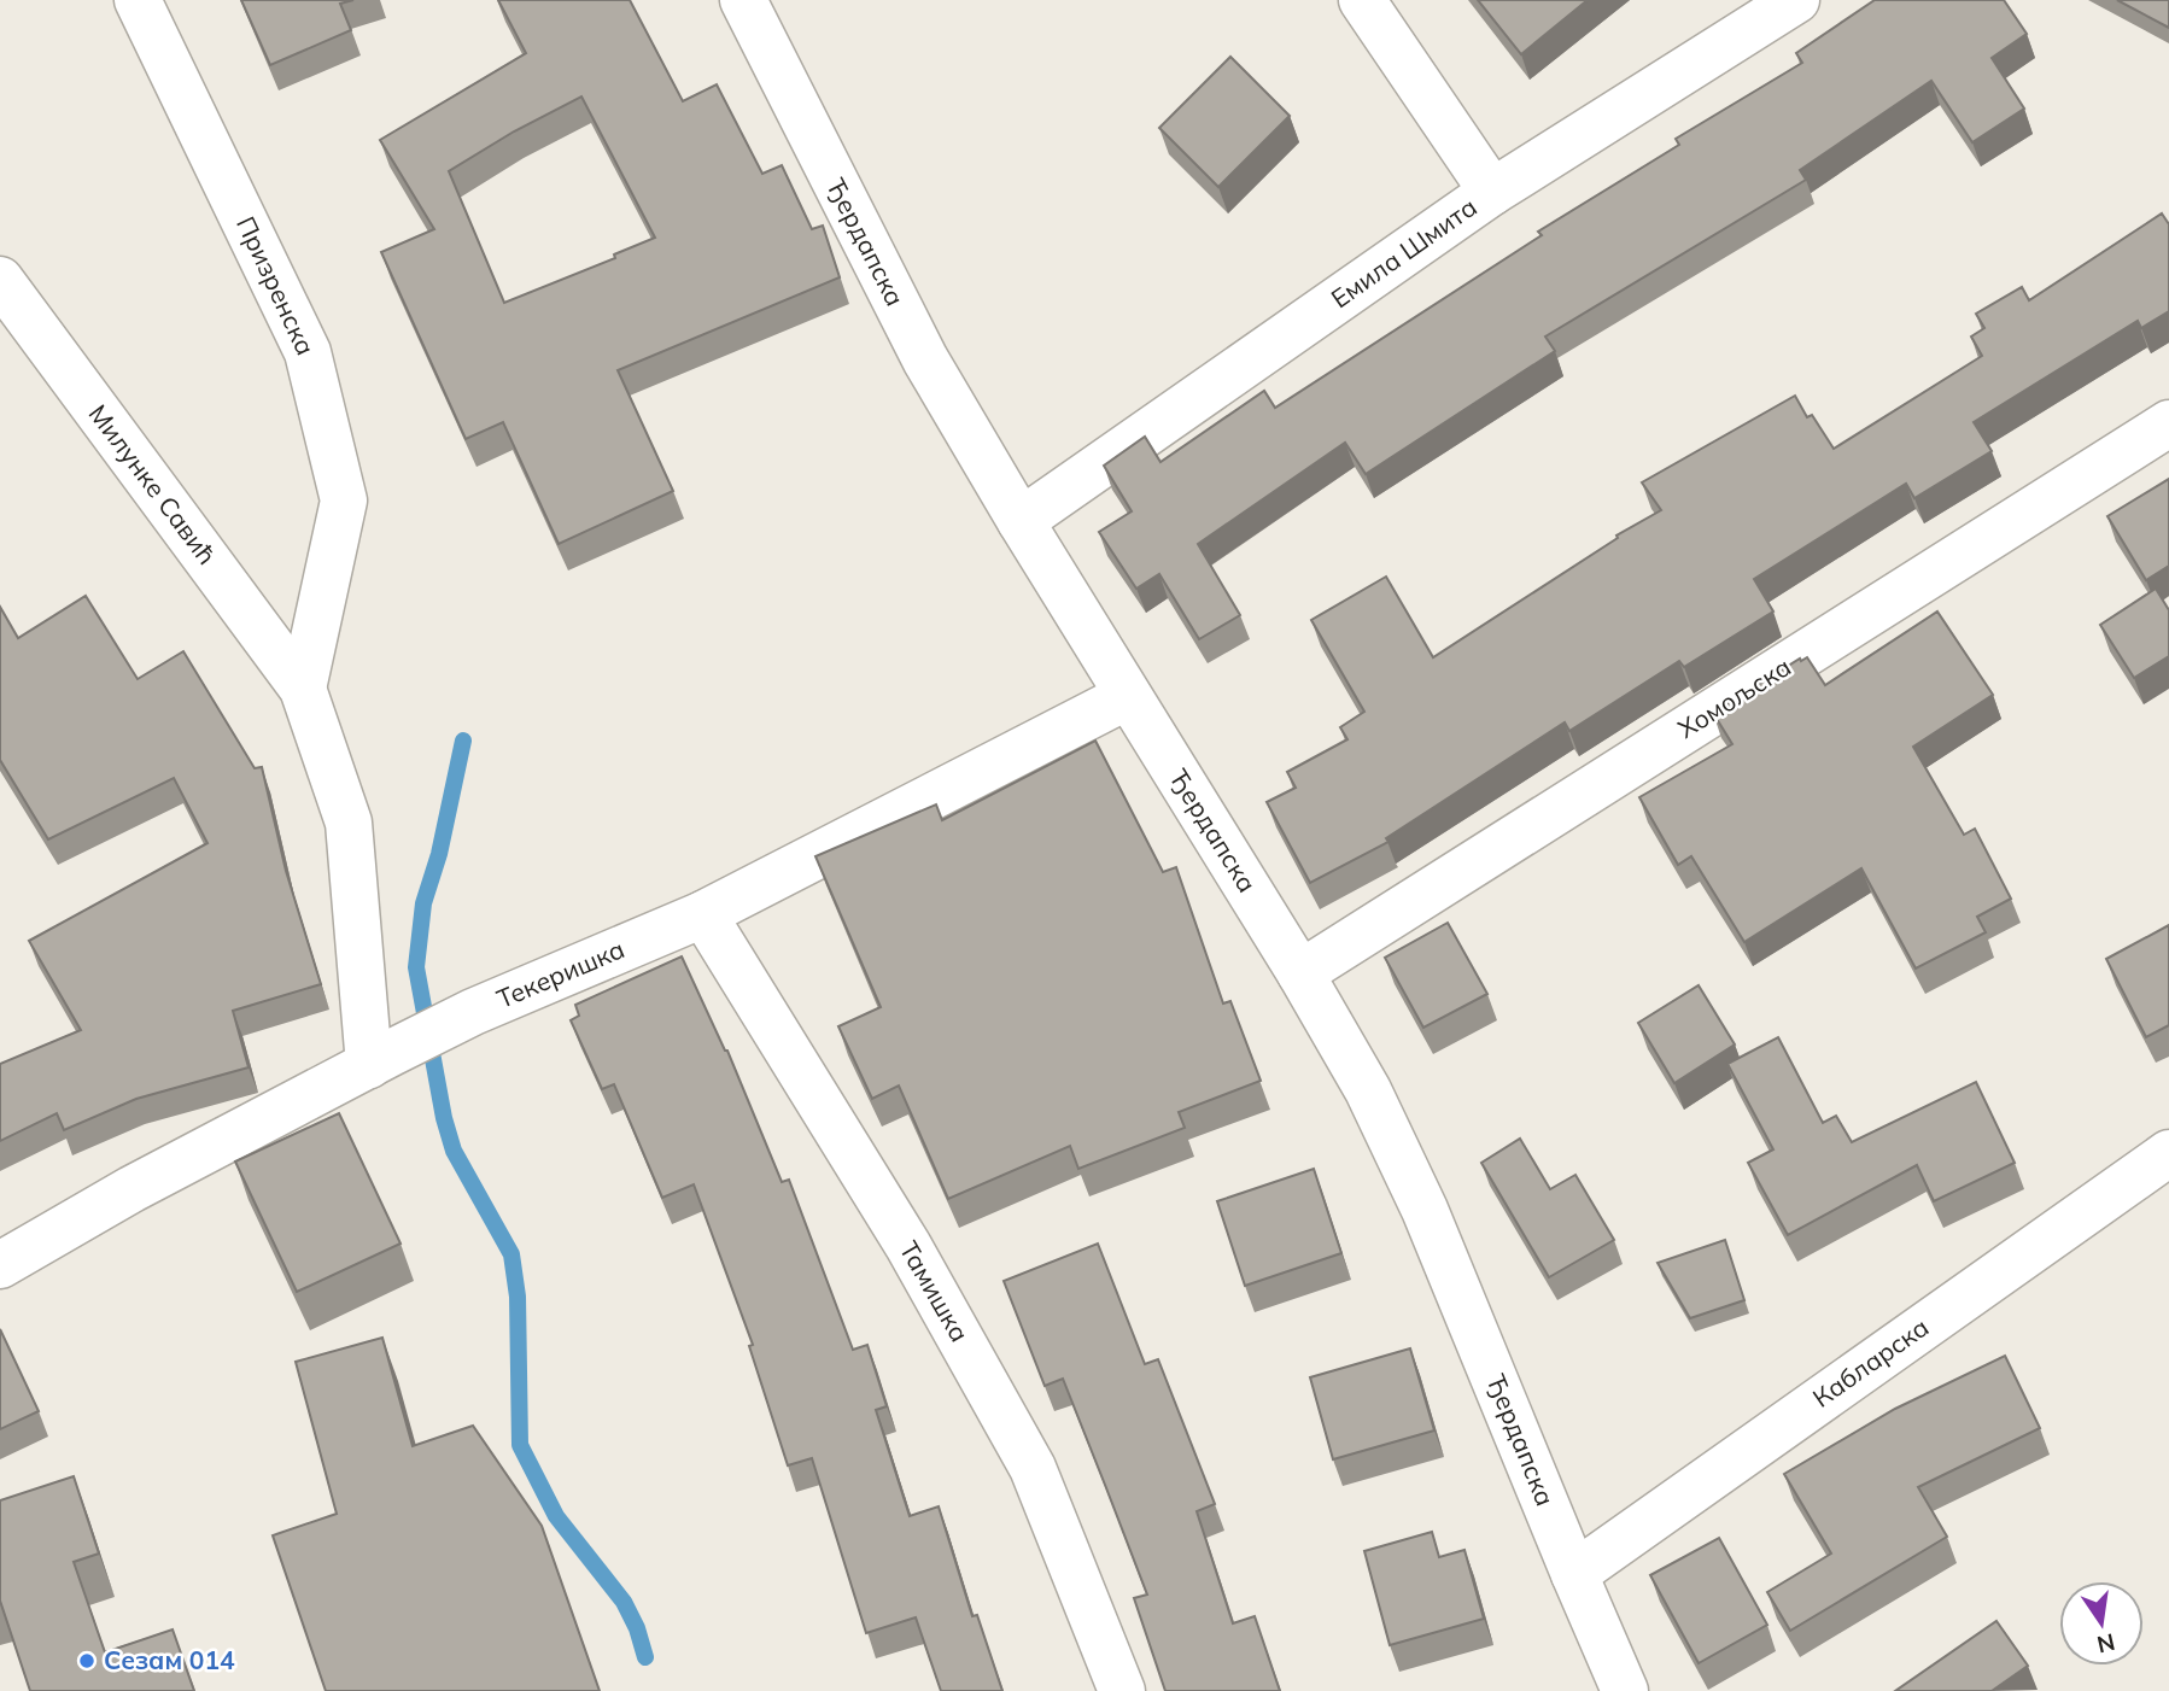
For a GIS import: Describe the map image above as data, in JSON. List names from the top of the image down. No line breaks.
{"streets":{"street":["Ђердапска","Емила Шмита","Призренска","Милунке Савић","Хомољска","Текеришка","Тамишка","Кабларска"]},"crossings":[["Ђердапска","Емила Шмита"],["Ђердапска","Хомољска"],["Ђердапска","Текеришка"],["Ђердапска","Кабларска"],["Призренска","Милунке Савић"],["Текеришка","Тамишка"]],"places":["Сезам 014"],"north":"bottom"}
